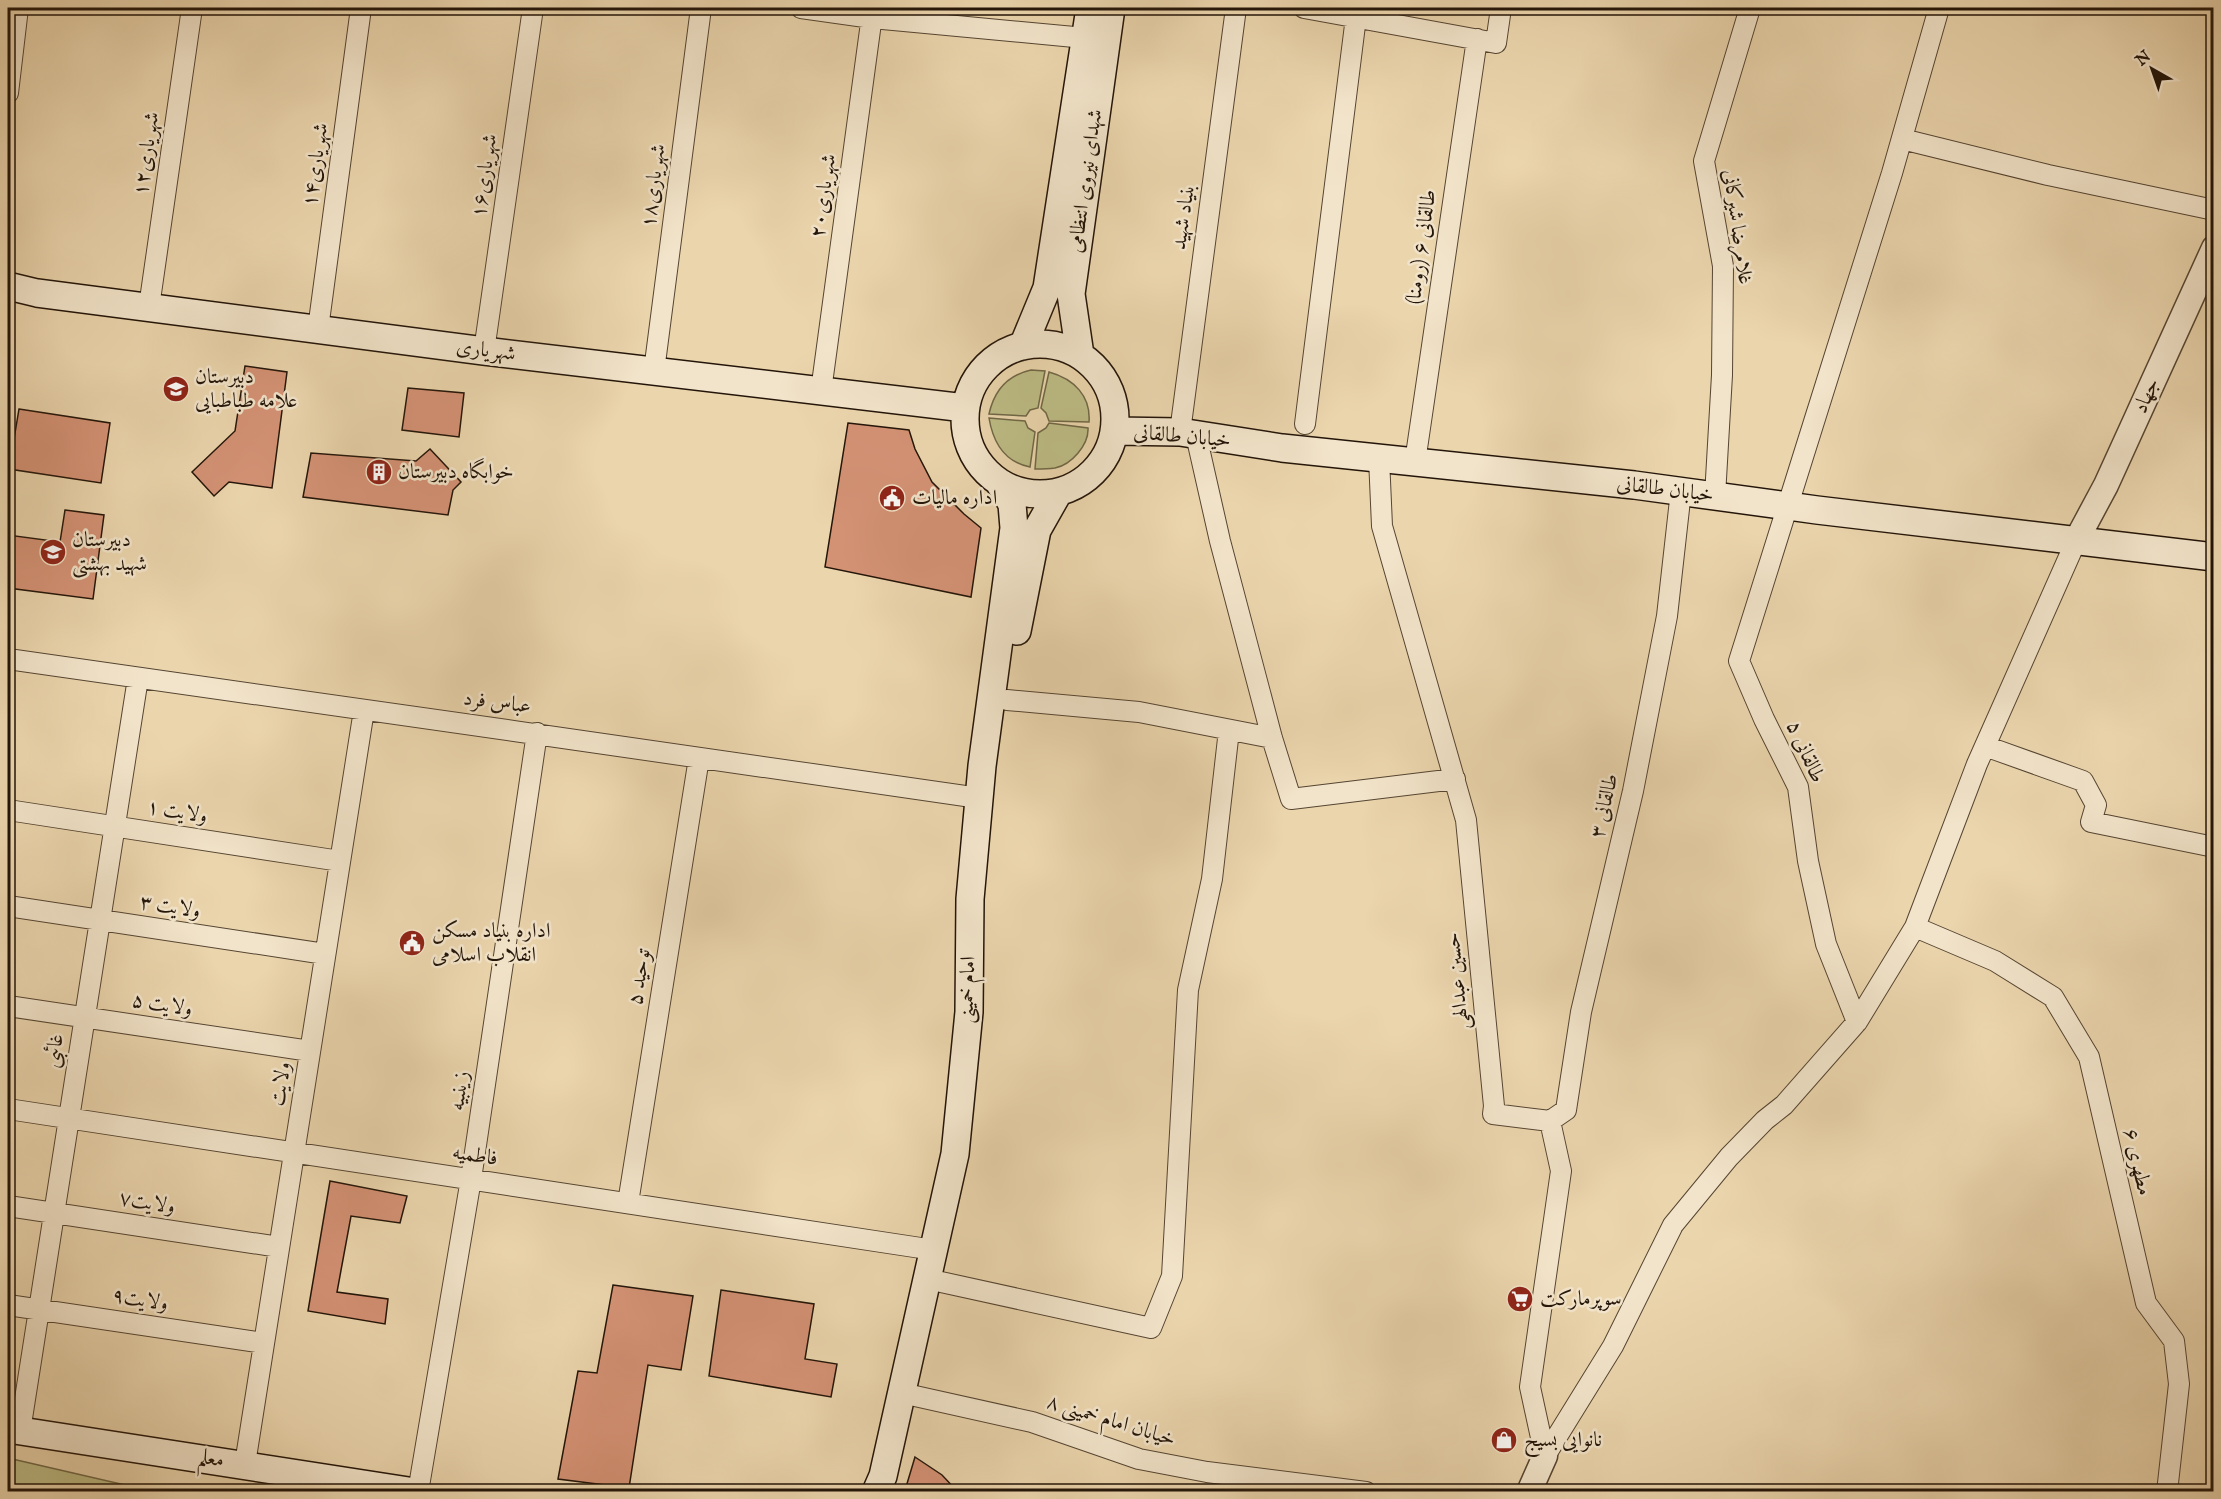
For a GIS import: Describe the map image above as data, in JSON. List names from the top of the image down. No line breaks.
{"streets":{"main road":["شهدای نیروی انتظامی","شهریاری","خیابان طالقانی","امام خمینی","معلم"],"street":["شهریاری۱۲","شهریاری۱۴","شهریاری۱۶","شهریاری۱۸","شهریاری۲۰","بنیاد شهید","غلامرضا شیرکانی","طالقانی ۶ (رومنا)","جهاد","عباس فرد","طالقانی ۵","طالقانی ۳","ولایت ۱","ولایت ۳","توحید ۵","حسین عبدالهی","ولایت ۵","غائبی","ولایت","زینبیه","فاطمیه","مطهری ۶","ولایت۷","ولایت۹","خیابان امام خمینی ۸"]},"crossings":[["شهریاری۱۲","شهریاری"],["شهریاری۱۴","شهریاری"],["شهریاری۱۶","شهریاری"],["شهدای نیروی انتظامی","شهریاری"],["شهدای نیروی انتظامی","خیابان طالقانی"],["شهدای نیروی انتظامی","امام خمینی"],["شهریاری۱۸","شهریاری"],["شهریاری۲۰","شهریاری"],["بنیاد شهید","خیابان طالقانی"],["غلامرضا شیرکانی","خیابان طالقانی"],["طالقانی ۶ (رومنا)","خیابان طالقانی"],["شهریاری","خیابان طالقانی"],["شهریاری","امام خمینی"],["جهاد","خیابان طالقانی"],["خیابان طالقانی","طالقانی ۵"],["خیابان طالقانی","طالقانی ۳"],["خیابان طالقانی","حسین عبدالهی"],["خیابان طالقانی","امام خمینی"],["عباس فرد","توحید ۵"],["عباس فرد","امام خمینی"],["عباس فرد","غائبی"],["عباس فرد","ولایت"],["عباس فرد","زینبیه"],["طالقانی ۳","حسین عبدالهی"],["ولایت ۱","غائبی"],["ولایت ۱","ولایت"],["ولایت ۳","غائبی"],["ولایت ۳","ولایت"],["توحید ۵","فاطمیه"],["امام خمینی","فاطمیه"],["امام خمینی","خیابان امام خمینی ۸"],["ولایت ۵","غائبی"],["ولایت ۵","ولایت"],["غائبی","فاطمیه"],["غائبی","ولایت۷"],["غائبی","ولایت۹"],["غائبی","معلم"],["ولایت","فاطمیه"],["ولایت","ولایت۷"],["ولایت","ولایت۹"],["ولایت","معلم"],["زینبیه","فاطمیه"],["زینبیه","معلم"]],"places":{"school or university":["دبیرستان علامه طباطبایی","دبیرستان شهید بهشتی"],"building":["خوابگاه دبیرستان"],"public building":["اداره مالیات","اداره بنیاد مسکن انقلاب اسلامی"],"supermarket":["سوپرمارکت"],"shop":["نانوایی بسیج"]},"north":"top left"}
